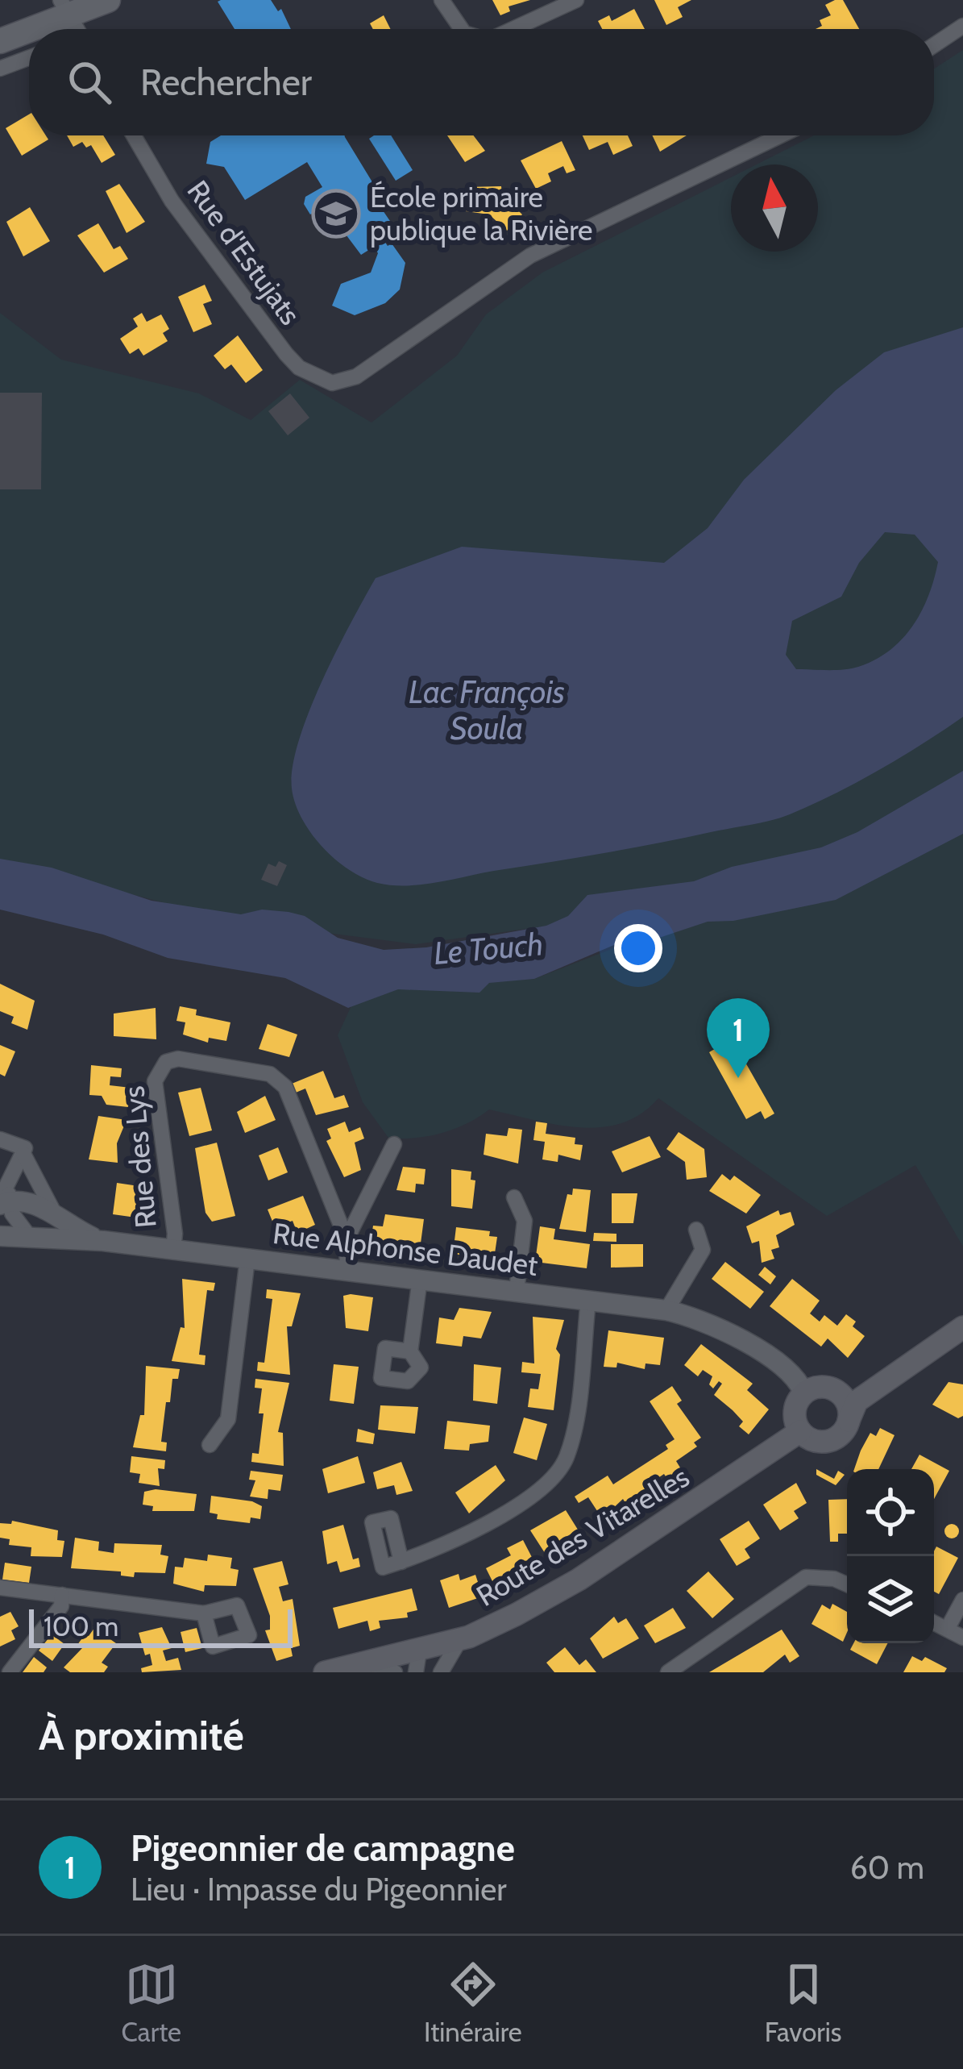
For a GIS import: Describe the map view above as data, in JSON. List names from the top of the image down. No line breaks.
{"streets":{"main road":["Route des Vitarelles"],"street":["Rue d'Estujats","Rue des Lys","Rue Alphonse Daudet"]},"crossings":[["Rue des Lys","Rue Alphonse Daudet"],["Rue Alphonse Daudet","Route des Vitarelles"]],"water":["Lac François Soula","Le Touch"],"places":{"school or university":["École primaire publique la Rivière"]},"scale_bar":"100 m","north":"top","page":{"search":"Rechercher","pins":"1","scale":"100 m","heading":"À proximité","list":[{"mark":"1","name":"Pigeonnier de campagne","note":"Lieu · Impasse du Pigeonnier","value":"60 m"}],"nav":["Carte","Itinéraire","Favoris"]}}
